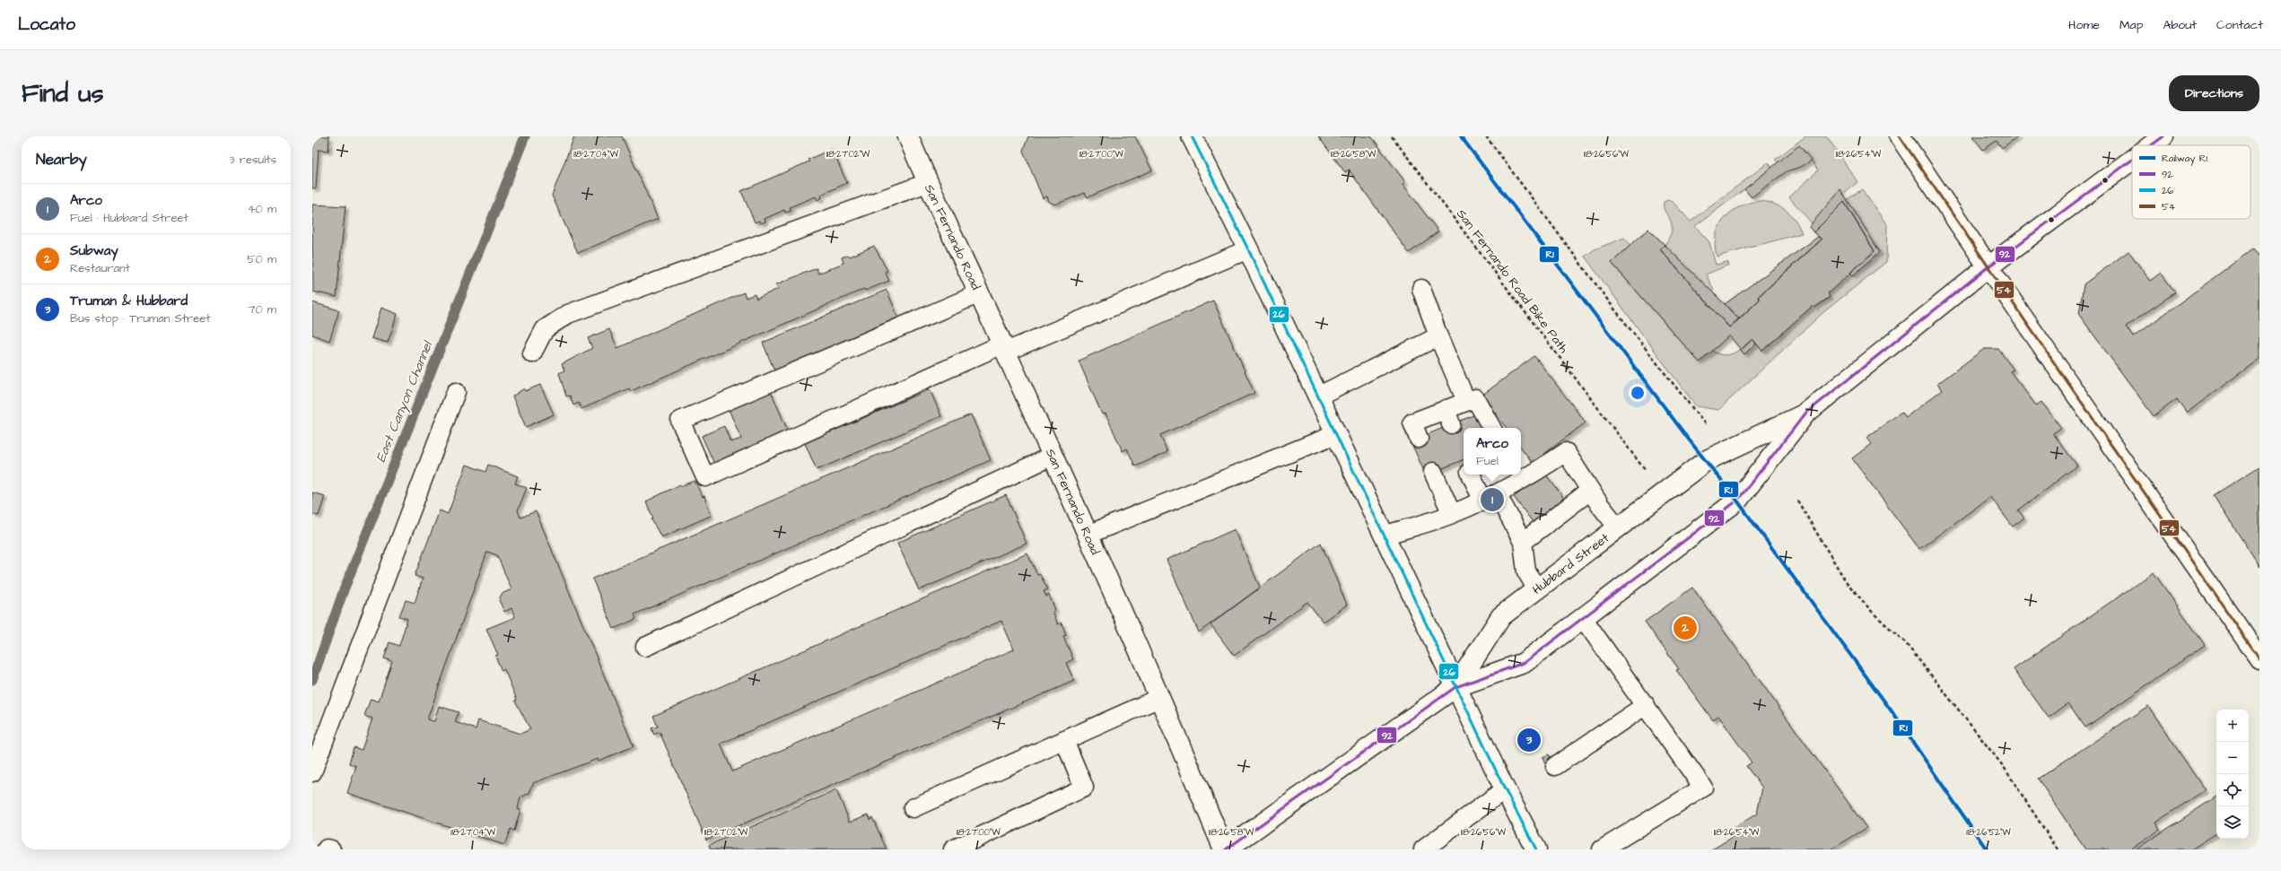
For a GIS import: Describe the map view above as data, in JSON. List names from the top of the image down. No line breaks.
{"streets":{"main road":["San Fernando Road","Hubbard Street"],"path":["San Fernando Road Bike Path"]},"crossings":[["San Fernando Road","Hubbard Street"]],"water":["East Canyon Channel"],"lines":["rail line R1","transit line 92","transit line 26","transit line 54"],"legend":["Railway R1","92","26","54"],"page":{"header":"Locato","nav":["Home","Map","About","Contact"],"buttons":"Directions","title":"Find us","heading":["Nearby","3 results"],"list":[{"mark":"1","name":"Arco","note":"Fuel · Hubbard Street","value":"40 m"},{"mark":"2","name":"Subway","note":"Restaurant","value":"50 m"},{"mark":"3","name":"Truman & Hubbard","note":"Bus stop · Truman Street","value":"70 m"}],"popup":["Arco","Fuel"],"pins":["1","2","3"],"map_buttons":["+","−"]},"coordinates":["118°27'04\"W","118°27'02\"W","118°27'00\"W","118°26'58\"W","118°26'56\"W","118°26'54\"W","118°26'52\"W"]}
